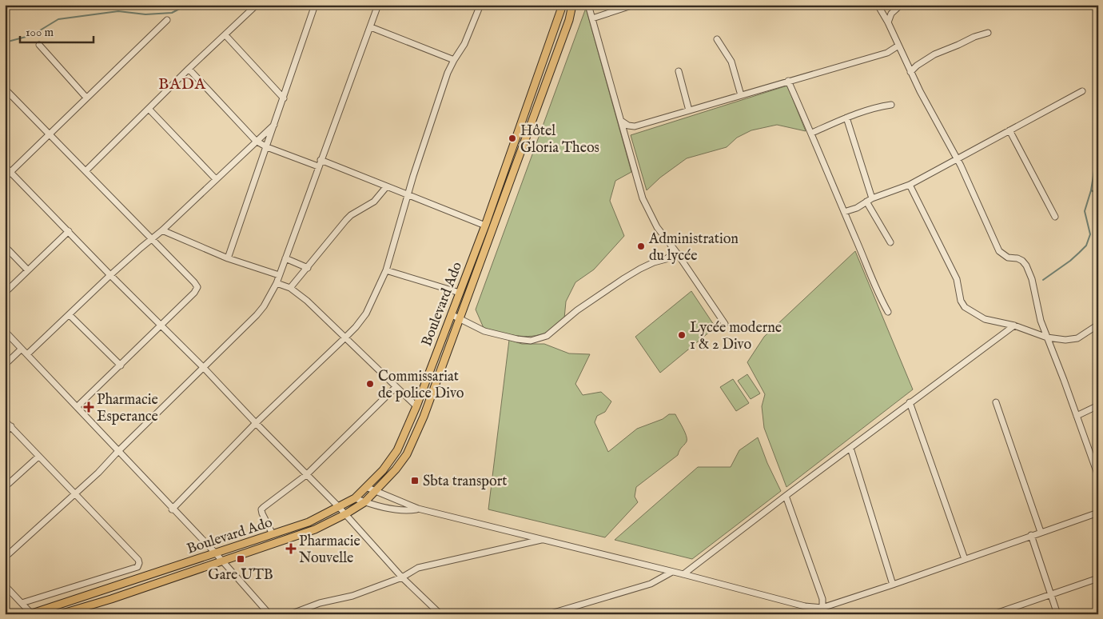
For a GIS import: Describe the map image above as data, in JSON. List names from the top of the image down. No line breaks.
{"streets":{"main road":["Boulevard Ado"]},"districts":["BADA"],"places":{"other":["Hôtel Gloria Theos","Administration du lycée","Lycée moderne 1 & 2 Divo","Commissariat de police Divo"],"health":["Pharmacie Esperance","Pharmacie Nouvelle"],"transit":["Sbta transport","Gare UTB"]},"scale_bar":"100 m"}
